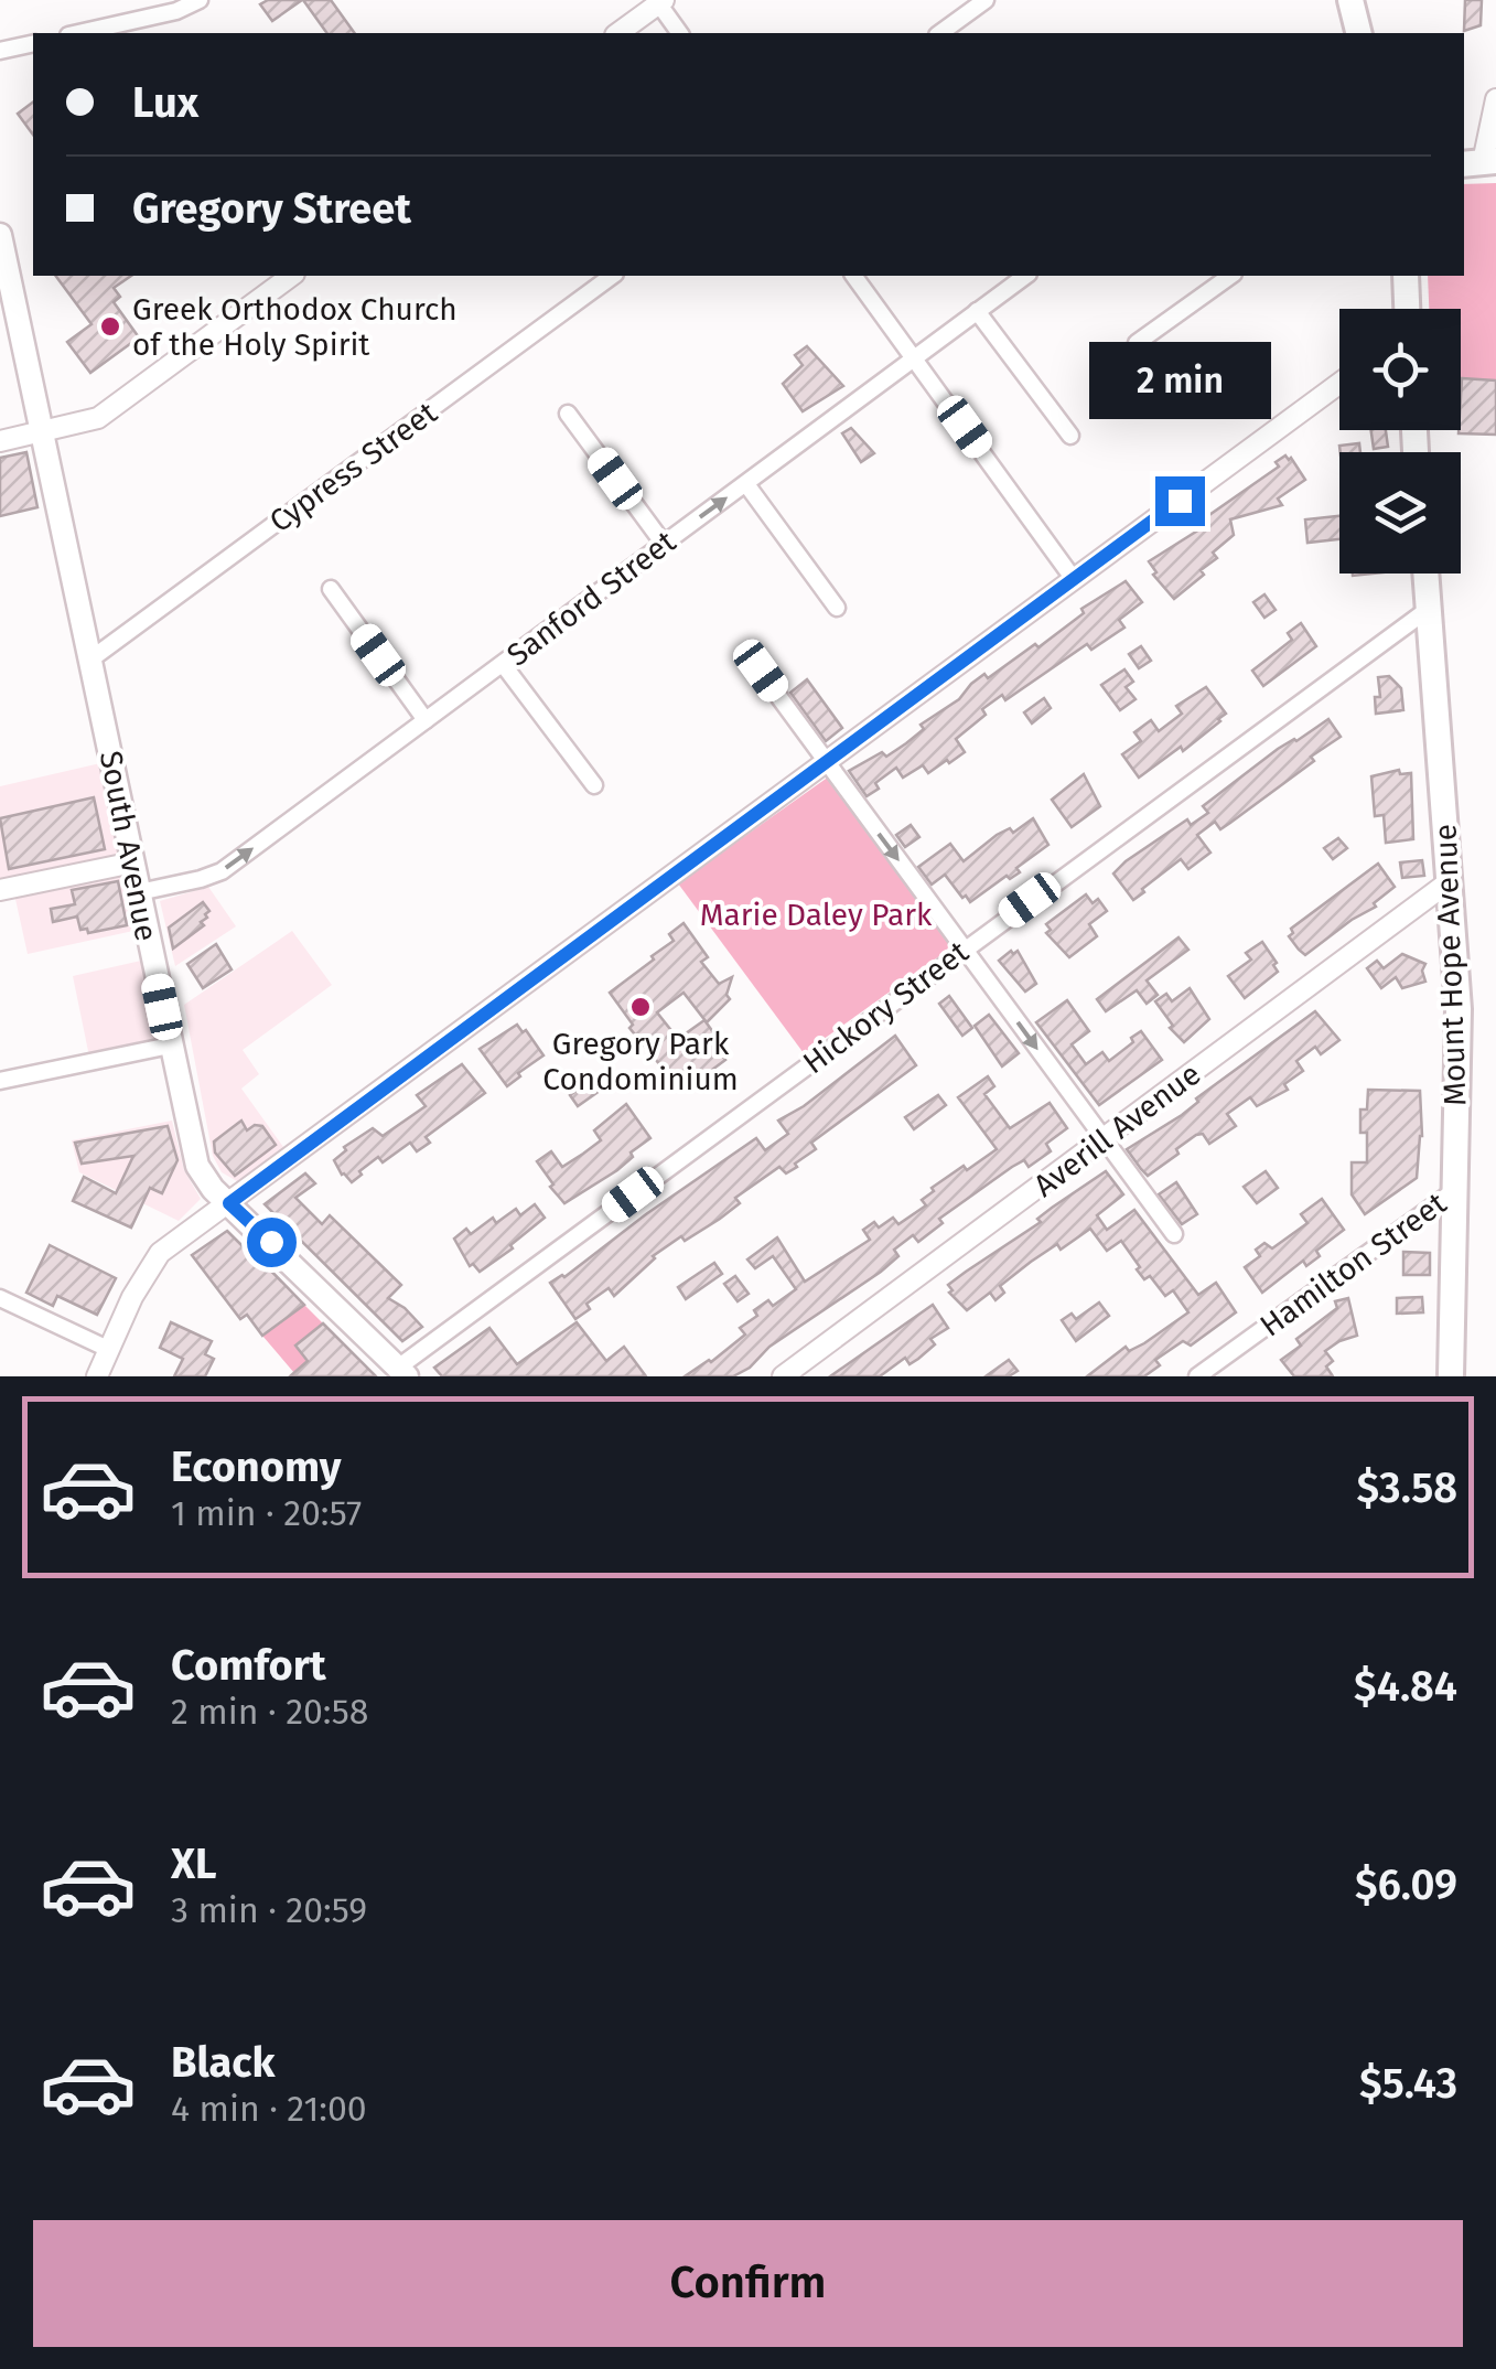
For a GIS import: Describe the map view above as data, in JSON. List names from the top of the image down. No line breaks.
{"streets":{"main road":["South Avenue","Mount Hope Avenue"],"street":["Cypress Street","Sanford Street","Hickory Street","Averill Avenue","Hamilton Street"]},"crossings":[["Cypress Street","South Avenue"],["Sanford Street","South Avenue"],["South Avenue","Hickory Street"],["Mount Hope Avenue","Hickory Street"],["Mount Hope Avenue","Averill Avenue"],["Mount Hope Avenue","Hamilton Street"]],"one_way":["Sanford Street"],"parks":["Marie Daley Park"],"places":["Greek Orthodox Church of the Holy Spirit","Gregory Park Condominium"],"page":{"banner":["Lux","Gregory Street"],"bubble":"2 min","list":[{"name":"Economy","note":"1 min · 20:57","value":"$3.58"},{"name":"Comfort","note":"2 min · 20:58","value":"$4.84"},{"name":"XL","note":"3 min · 20:59","value":"$6.09"},{"name":"Black","note":"4 min · 21:00","value":"$5.43"}],"buttons":"Confirm"}}
